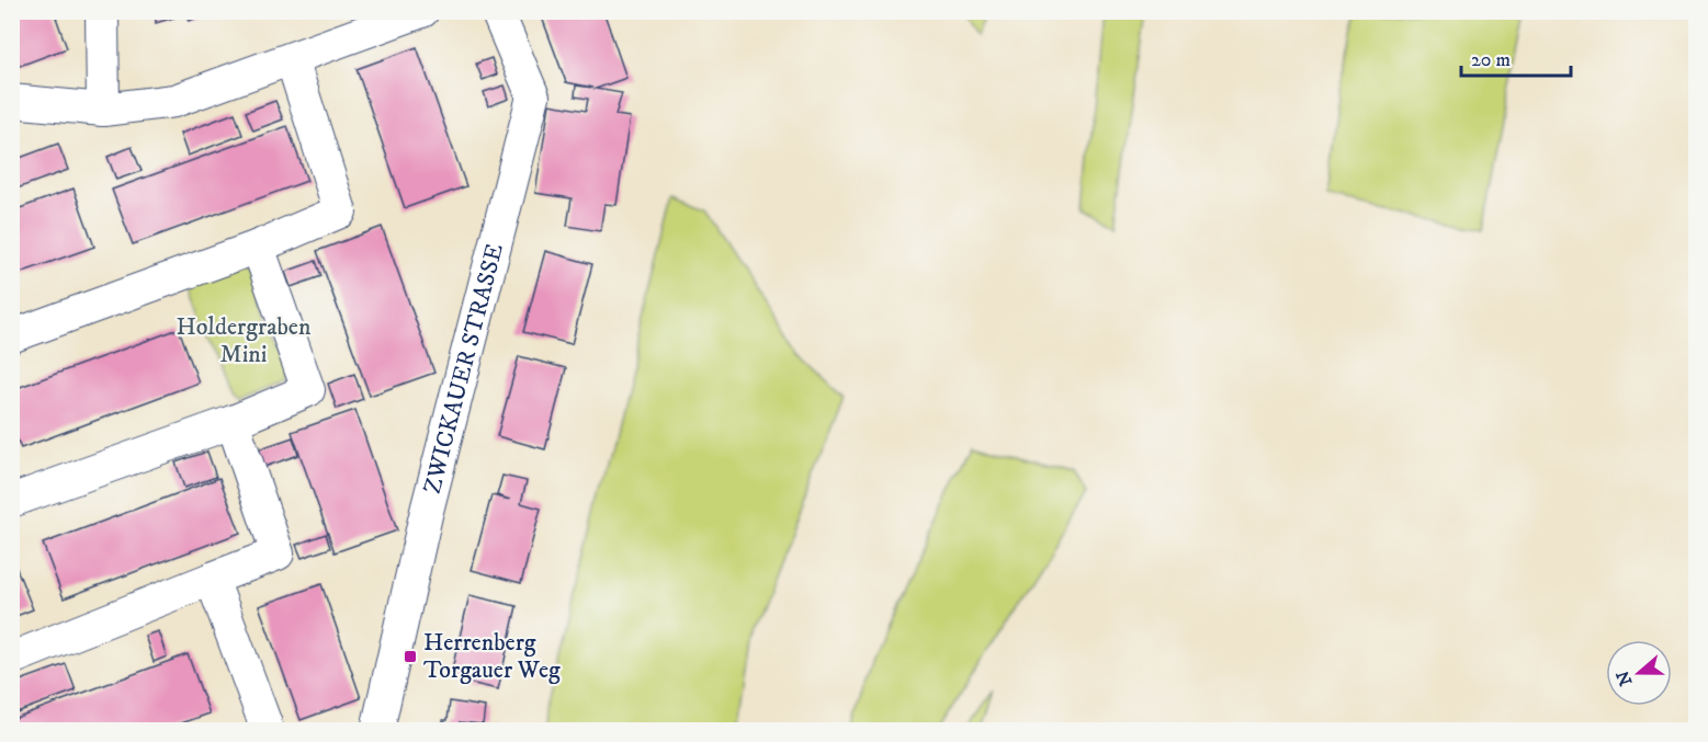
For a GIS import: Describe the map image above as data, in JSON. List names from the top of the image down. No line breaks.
{"streets":{"street":["ZWICKAUER STRASSE"]},"parks":["Holdergraben Mini"],"places":{"transit":["Herrenberg Torgauer Weg"]},"scale_bar":"20 m","north":"left"}
